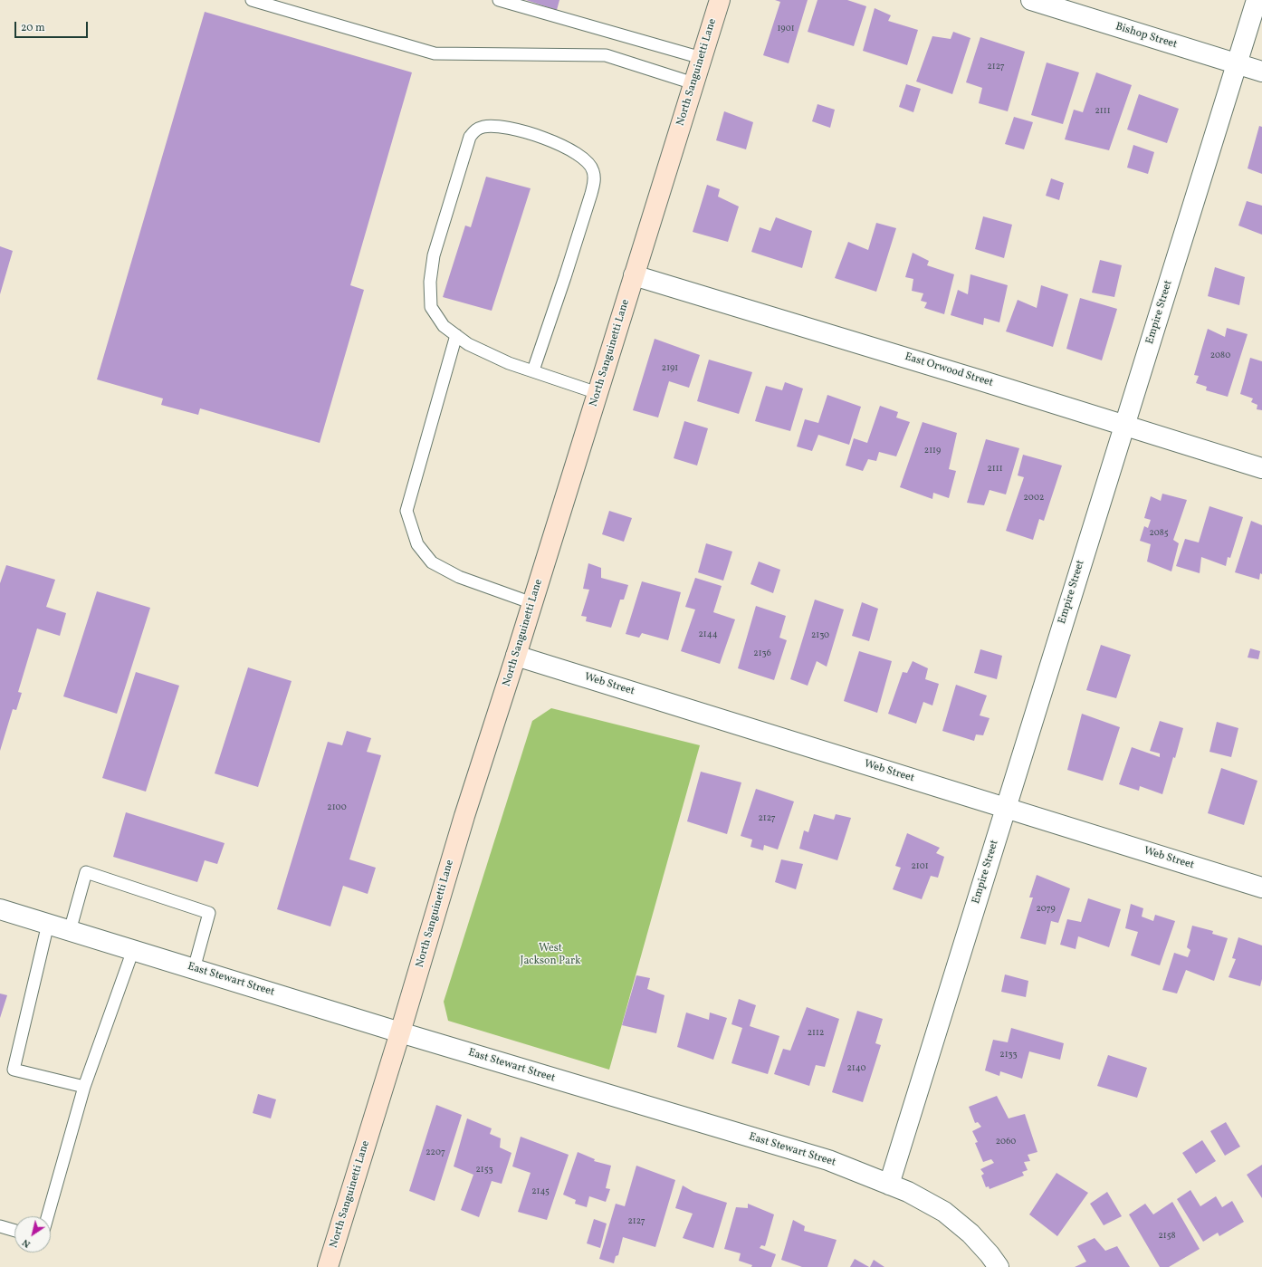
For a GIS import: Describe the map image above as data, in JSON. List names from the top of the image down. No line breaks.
{"streets":{"street":["Bishop Street","North Sanguinetti Lane","Empire Street","East Orwood Street","Web Street","East Stewart Street"]},"crossings":[["Bishop Street","Empire Street"],["North Sanguinetti Lane","East Orwood Street"],["North Sanguinetti Lane","Web Street"],["North Sanguinetti Lane","East Stewart Street"],["Empire Street","East Orwood Street"],["Empire Street","Web Street"],["Empire Street","East Stewart Street"]],"parks":["West Jackson Park"],"house_numbers":["1901","2127","2111","2080","2191","2119","2111","2002","2085","2144","2130","2136","2100","2127","2101","2079","2112","2133","2140","2060","2207","2153","2145","2127","2158"],"scale_bar":"20 m","north":"bottom left"}
